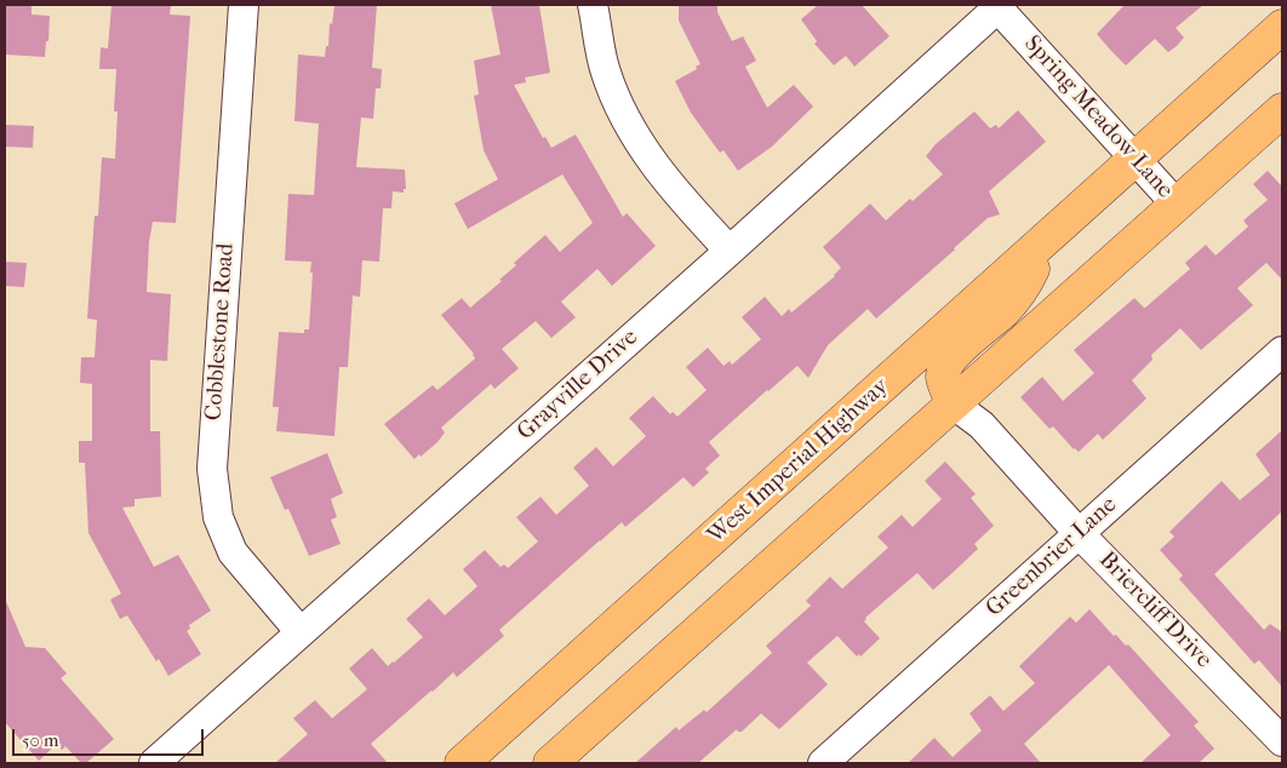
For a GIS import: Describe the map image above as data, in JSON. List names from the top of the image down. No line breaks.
{"streets":{"main road":["West Imperial Highway"],"street":["Spring Meadow Lane","Cobblestone Road","Grayville Drive","Greenbrier Lane","Briercliff Drive"]},"crossings":[["Spring Meadow Lane","Grayville Drive"],["Spring Meadow Lane","West Imperial Highway"],["Cobblestone Road","Grayville Drive"],["Greenbrier Lane","Briercliff Drive"]],"scale_bar":"50 m"}
